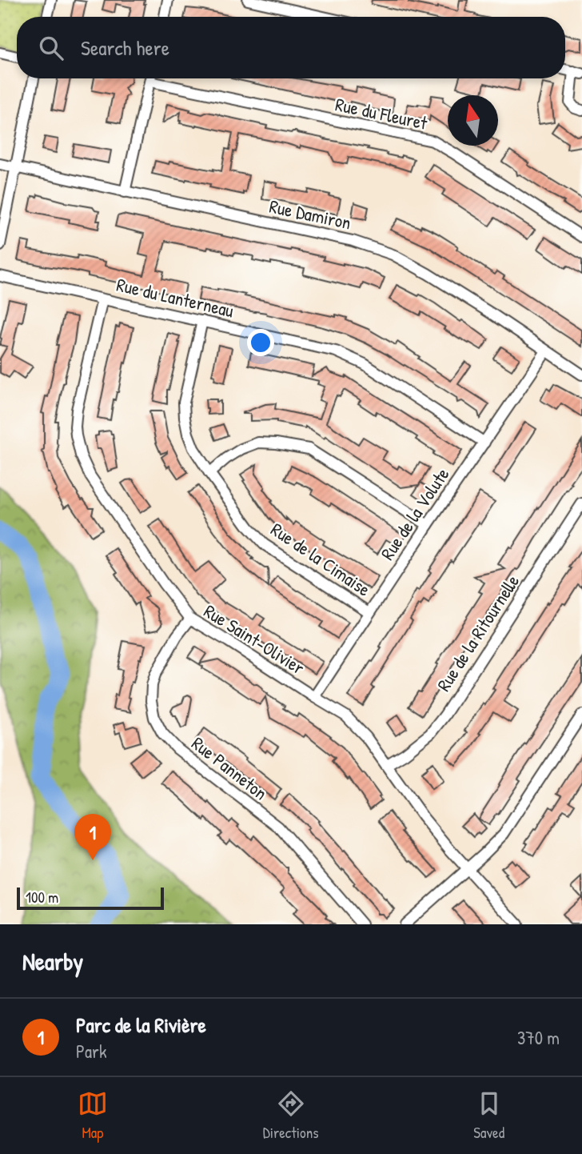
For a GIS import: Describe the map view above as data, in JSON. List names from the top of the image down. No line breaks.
{"streets":{"street":["Rue du Fleuret","Rue Damiron","Rue du Lanterneau","Rue de la Volute","Rue de la Cimaise","Rue de la Ritournelle","Rue Saint-Olivier","Rue Panneton"]},"crossings":[["Rue Damiron","Rue de la Volute"],["Rue du Lanterneau","Rue de la Volute"],["Rue du Lanterneau","Rue de la Cimaise"],["Rue du Lanterneau","Rue Saint-Olivier"],["Rue de la Volute","Rue de la Cimaise"],["Rue de la Volute","Rue Saint-Olivier"],["Rue de la Ritournelle","Rue Saint-Olivier"],["Rue Saint-Olivier","Rue Panneton"]],"scale_bar":"100 m","north":"top","page":{"search":"Search here","pins":"1","scale":"100 m","heading":"Nearby","list":[{"mark":"1","name":"Parc de la Rivière","note":"Park","value":"370 m"}],"nav":["Map","Directions","Saved"]}}
